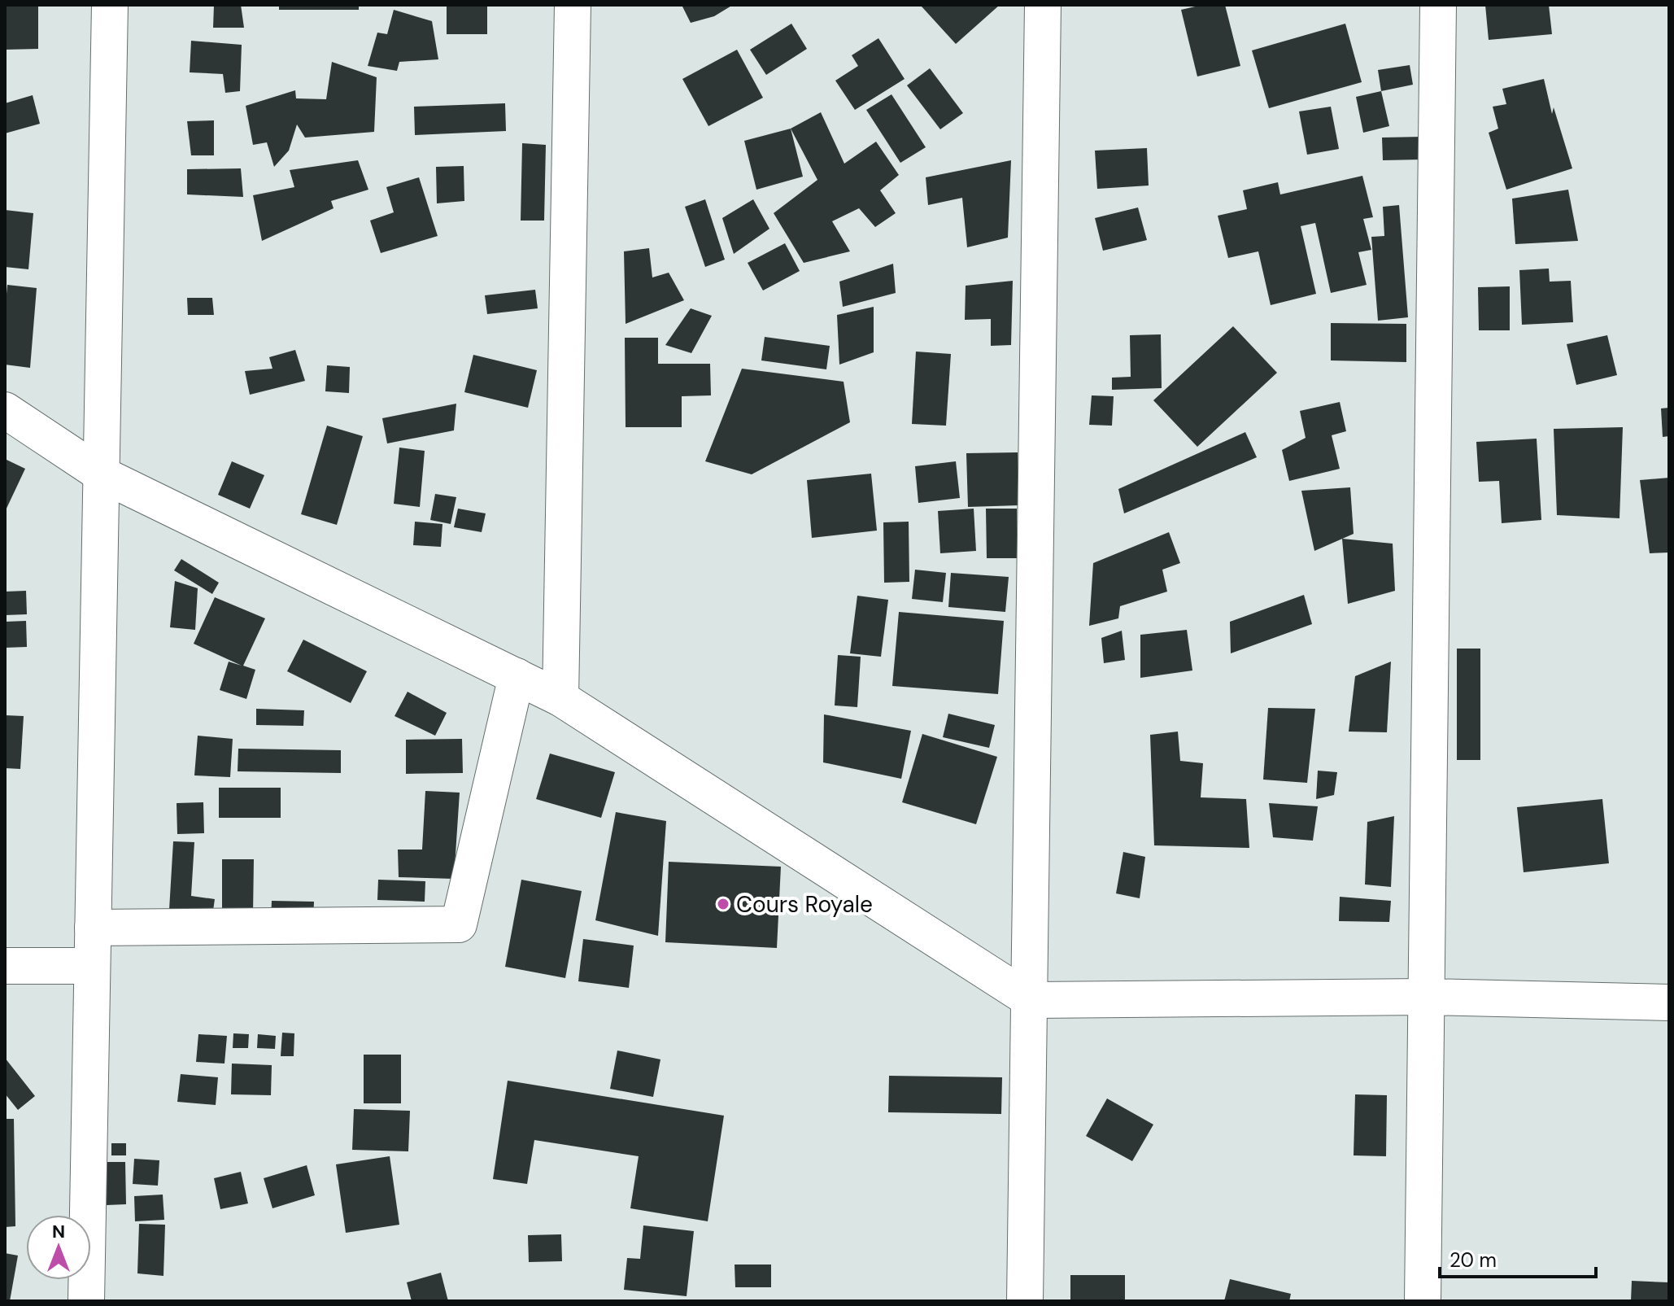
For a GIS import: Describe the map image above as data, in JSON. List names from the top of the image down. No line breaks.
{"places":["Cours Royale"],"scale_bar":"20 m","north":"top"}
